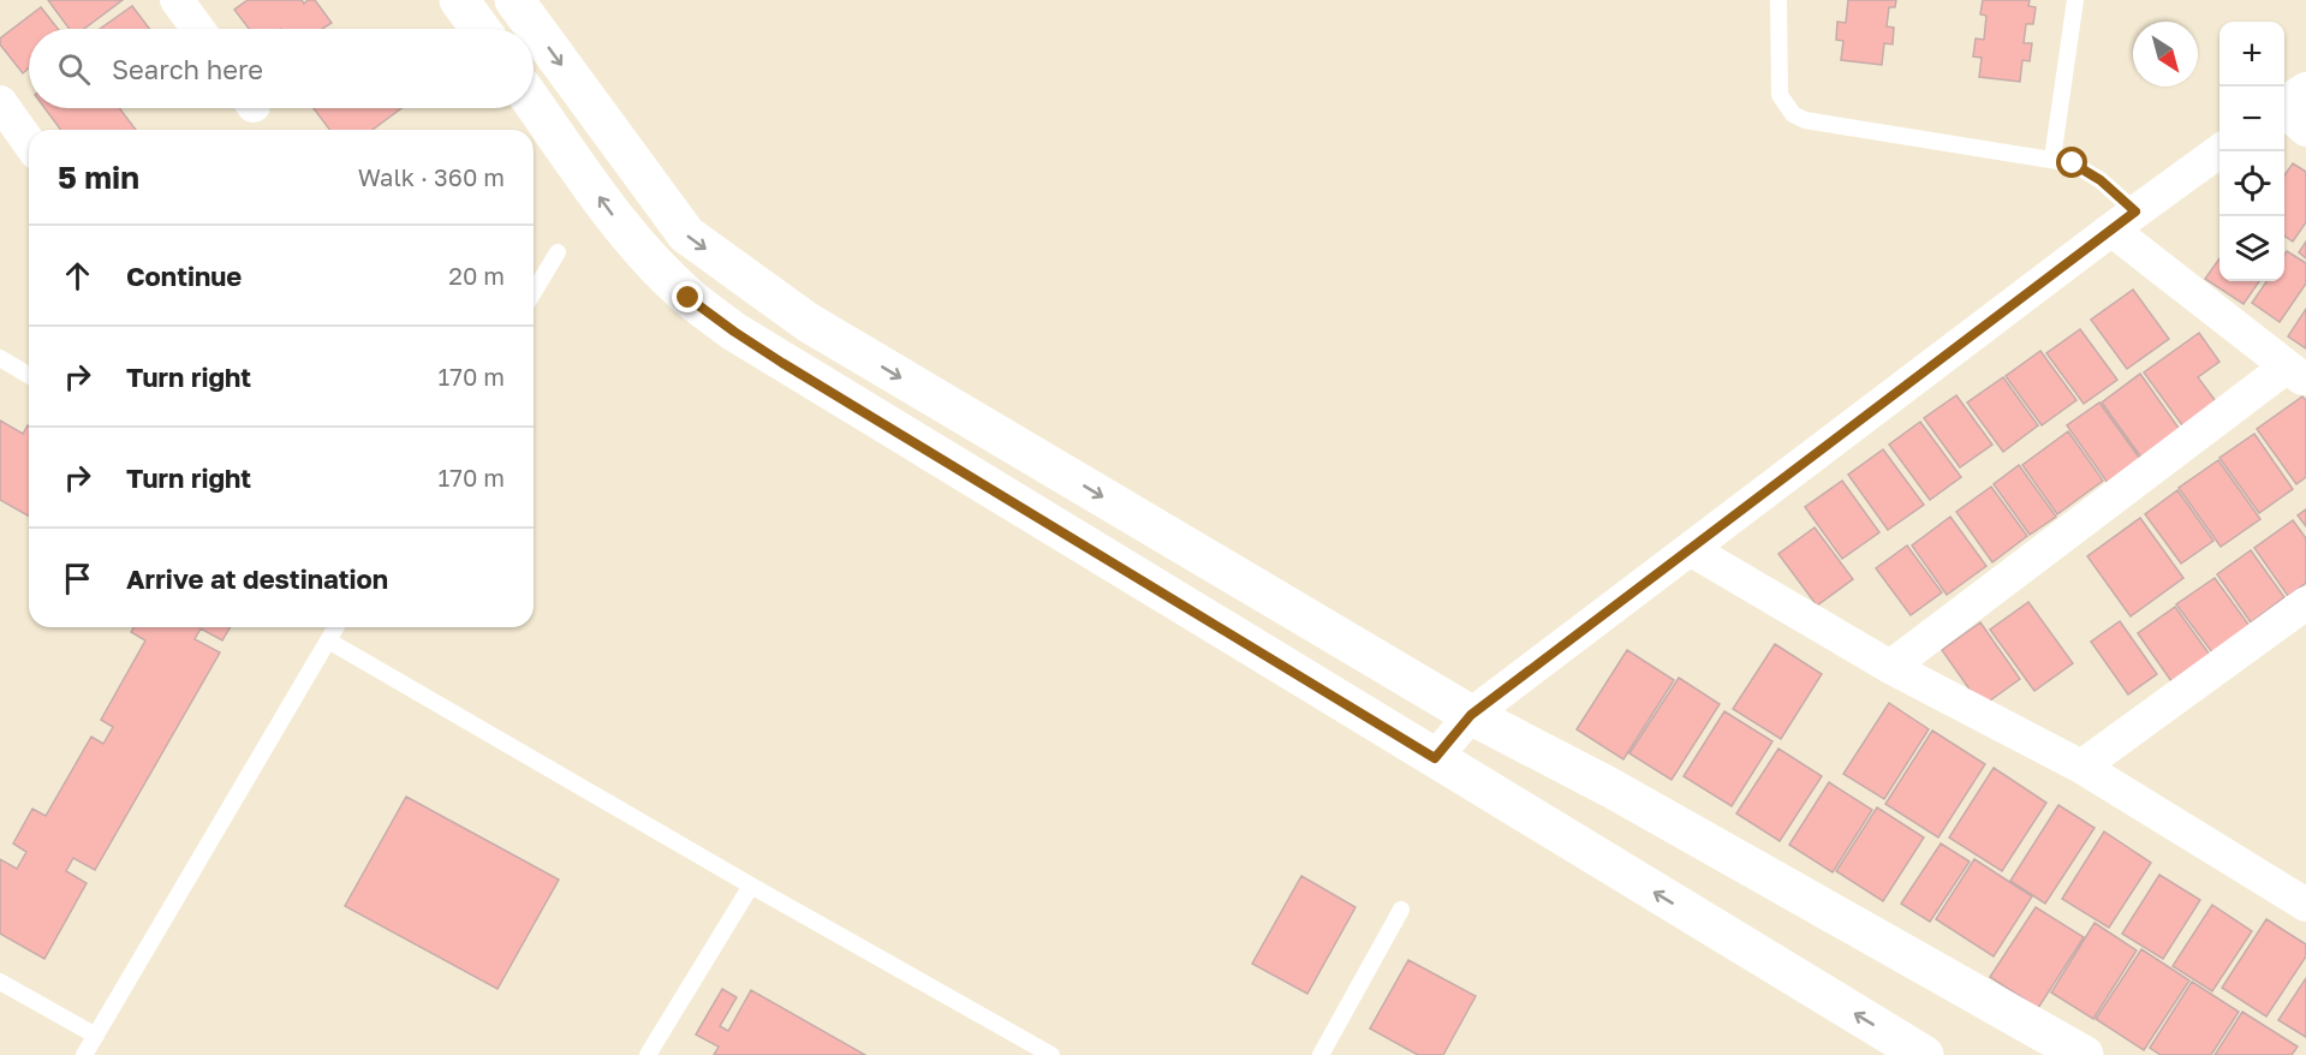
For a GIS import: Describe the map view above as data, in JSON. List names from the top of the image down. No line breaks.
{"north":"bottom right","page":{"map_buttons":["+","−"],"search":"Search here","heading":["5 min","Walk · 360 m"],"list":[["Continue","20 m"],["Turn right","170 m"],["Turn right","170 m"],"Arrive at destination"]}}
